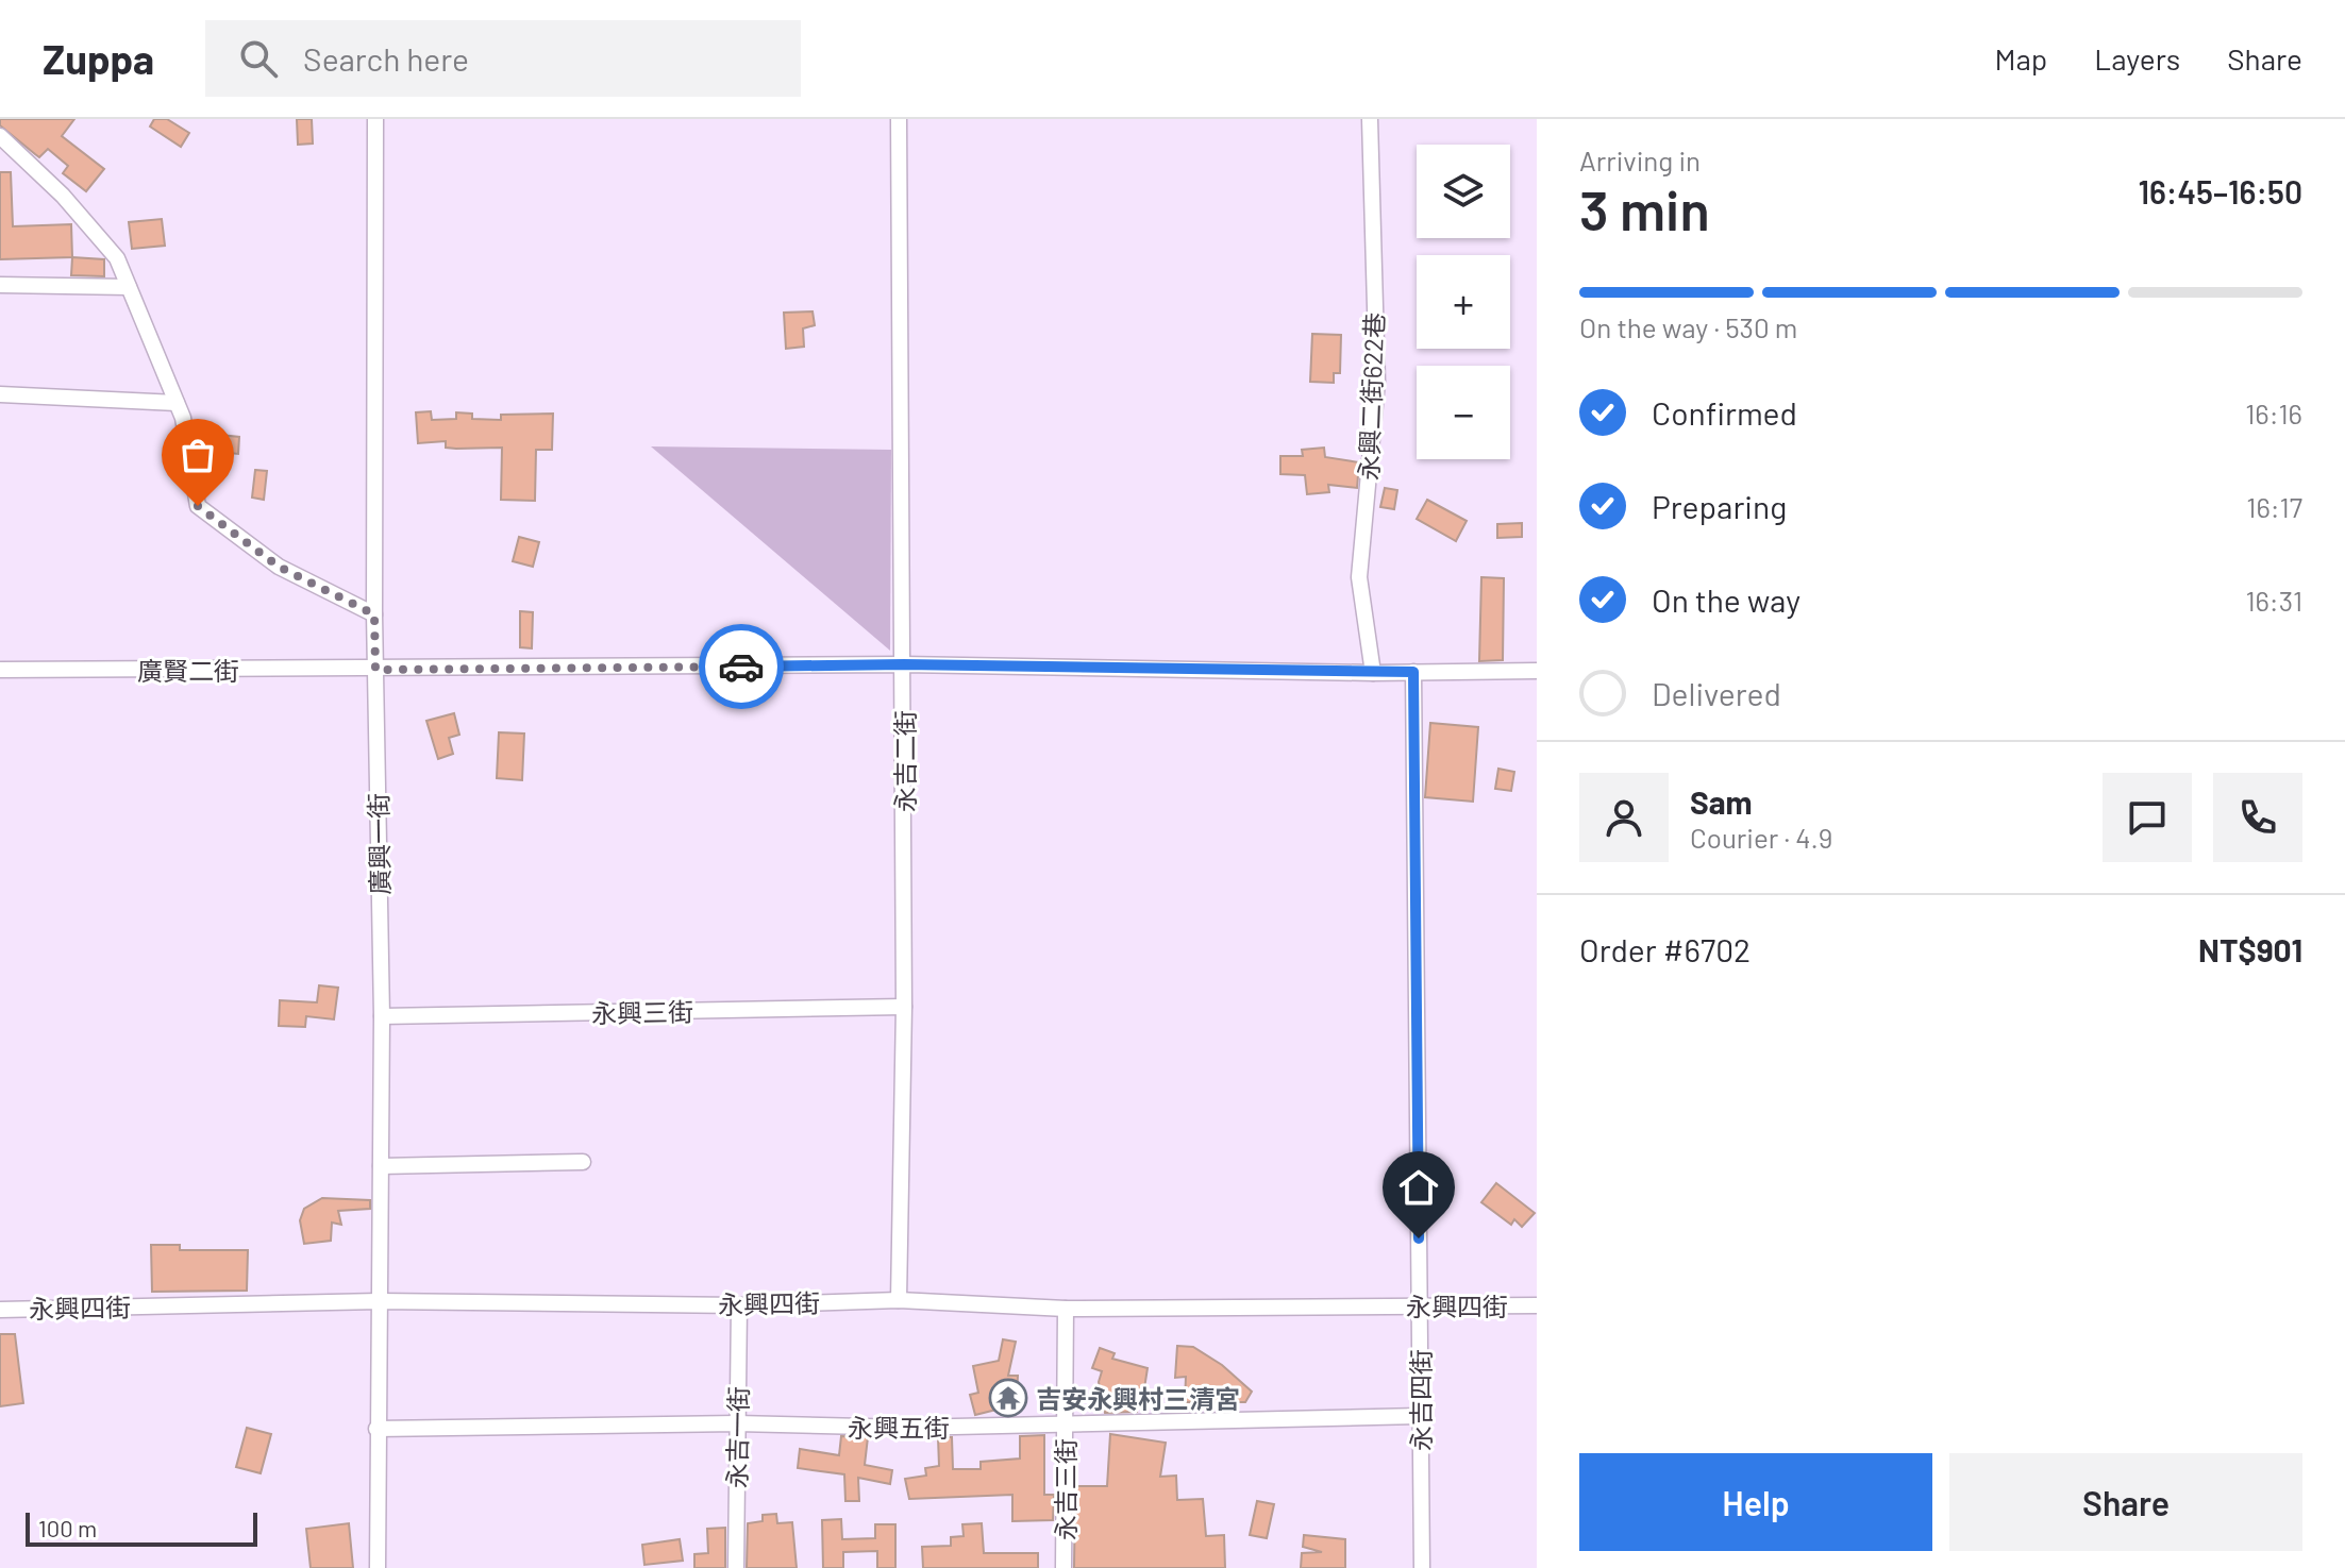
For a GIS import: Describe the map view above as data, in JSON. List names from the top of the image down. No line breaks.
{"streets":{"street":["永興二街622巷","廣賢二街","永吉二街","廣興一街","永興三街","永興四街","永吉四街","永興五街","永吉一街","永吉三街"]},"crossings":[["永興二街622巷","廣賢二街"],["廣賢二街","永吉二街"],["廣賢二街","廣興一街"],["廣賢二街","永吉四街"],["永吉二街","永興三街"],["永吉二街","永興四街"],["廣興一街","永興三街"],["廣興一街","永興四街"],["廣興一街","永興五街"],["永興四街","永吉四街"],["永興四街","永吉一街"],["永興四街","永吉三街"],["永吉四街","永興五街"],["永興五街","永吉一街"],["永興五街","永吉三街"]],"places":{"temple":["吉安永興村三清宮"]},"scale_bar":"100 m","page":{"header":"Zuppa","search":"Search here","nav":["Map","Layers","Share"],"heading":["3 min","Arriving in","16:45–16:50"],"panel":["Sam","Courier · 4.9","Order #6702","NT$901"],"map_buttons":["+","−"],"bar":"On the way · 530 m","list":[["Confirmed","16:16"],["Preparing","16:17"],["On the way","16:31"],"Delivered"],"buttons":["Help","Share"],"scale":"100 m"}}
